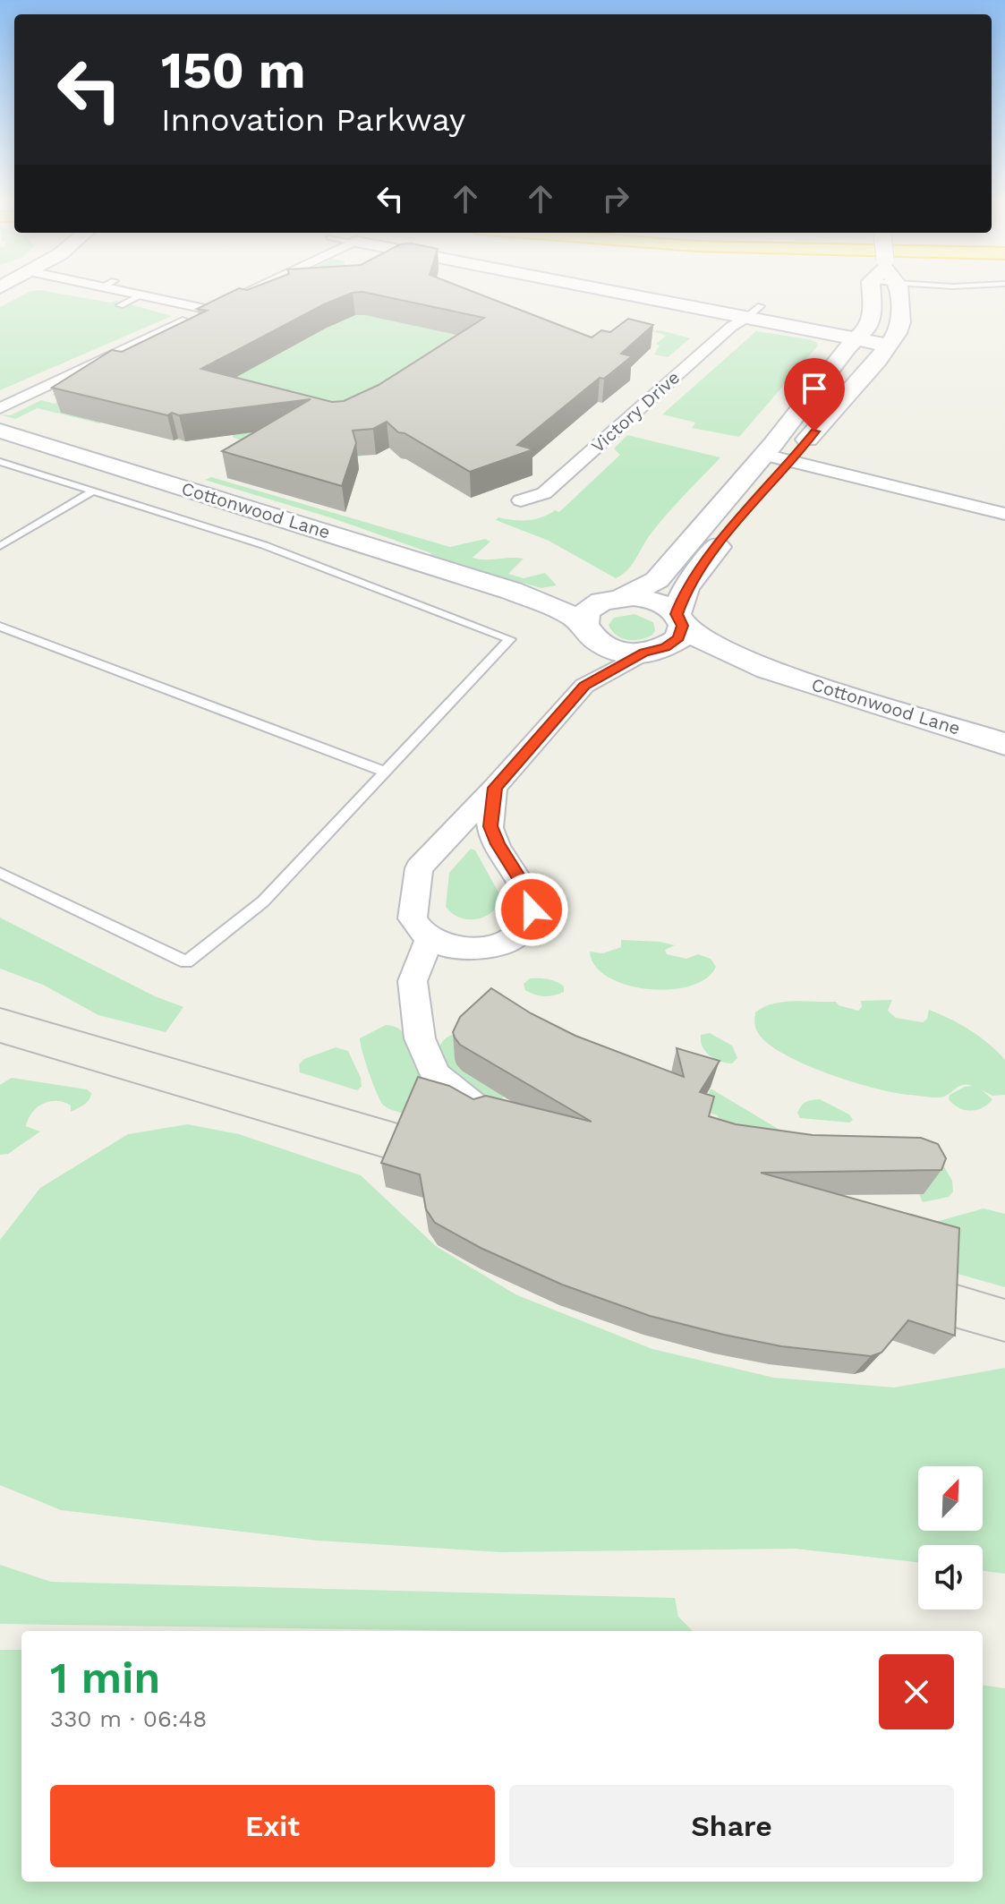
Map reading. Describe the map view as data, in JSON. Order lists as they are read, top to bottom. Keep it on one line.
{"streets":{"street":["Victory Drive","Cottonwood Lane"]},"north":"top right","page":{"turn":["150 m","Innovation Parkway"],"heading":["1 min","330 m · 06:48"],"buttons":["Exit","Share"]}}
